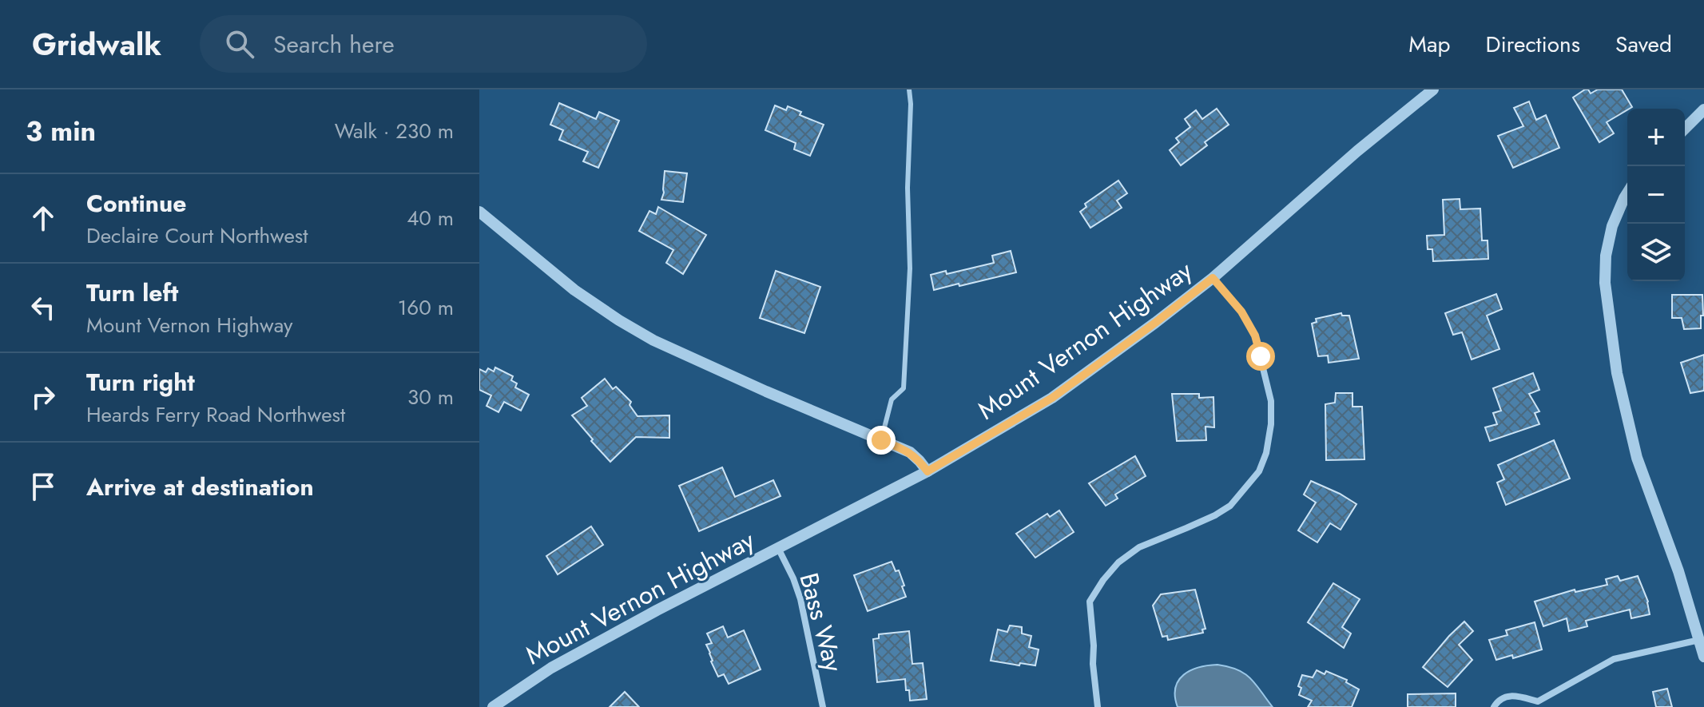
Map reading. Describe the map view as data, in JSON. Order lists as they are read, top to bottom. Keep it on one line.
{"streets":{"street":["Mount Vernon Highway","Bass Way"]},"crossings":[["Mount Vernon Highway","Bass Way"]],"page":{"header":"Gridwalk","search":"Search here","nav":["Map","Directions","Saved"],"heading":["3 min","Walk · 230 m"],"map_buttons":["+","−"],"list":[["Continue","Declaire Court Northwest","40 m"],["Turn left","Mount Vernon Highway","160 m"],["Turn right","Heards Ferry Road Northwest","30 m"],"Arrive at destination"]}}
